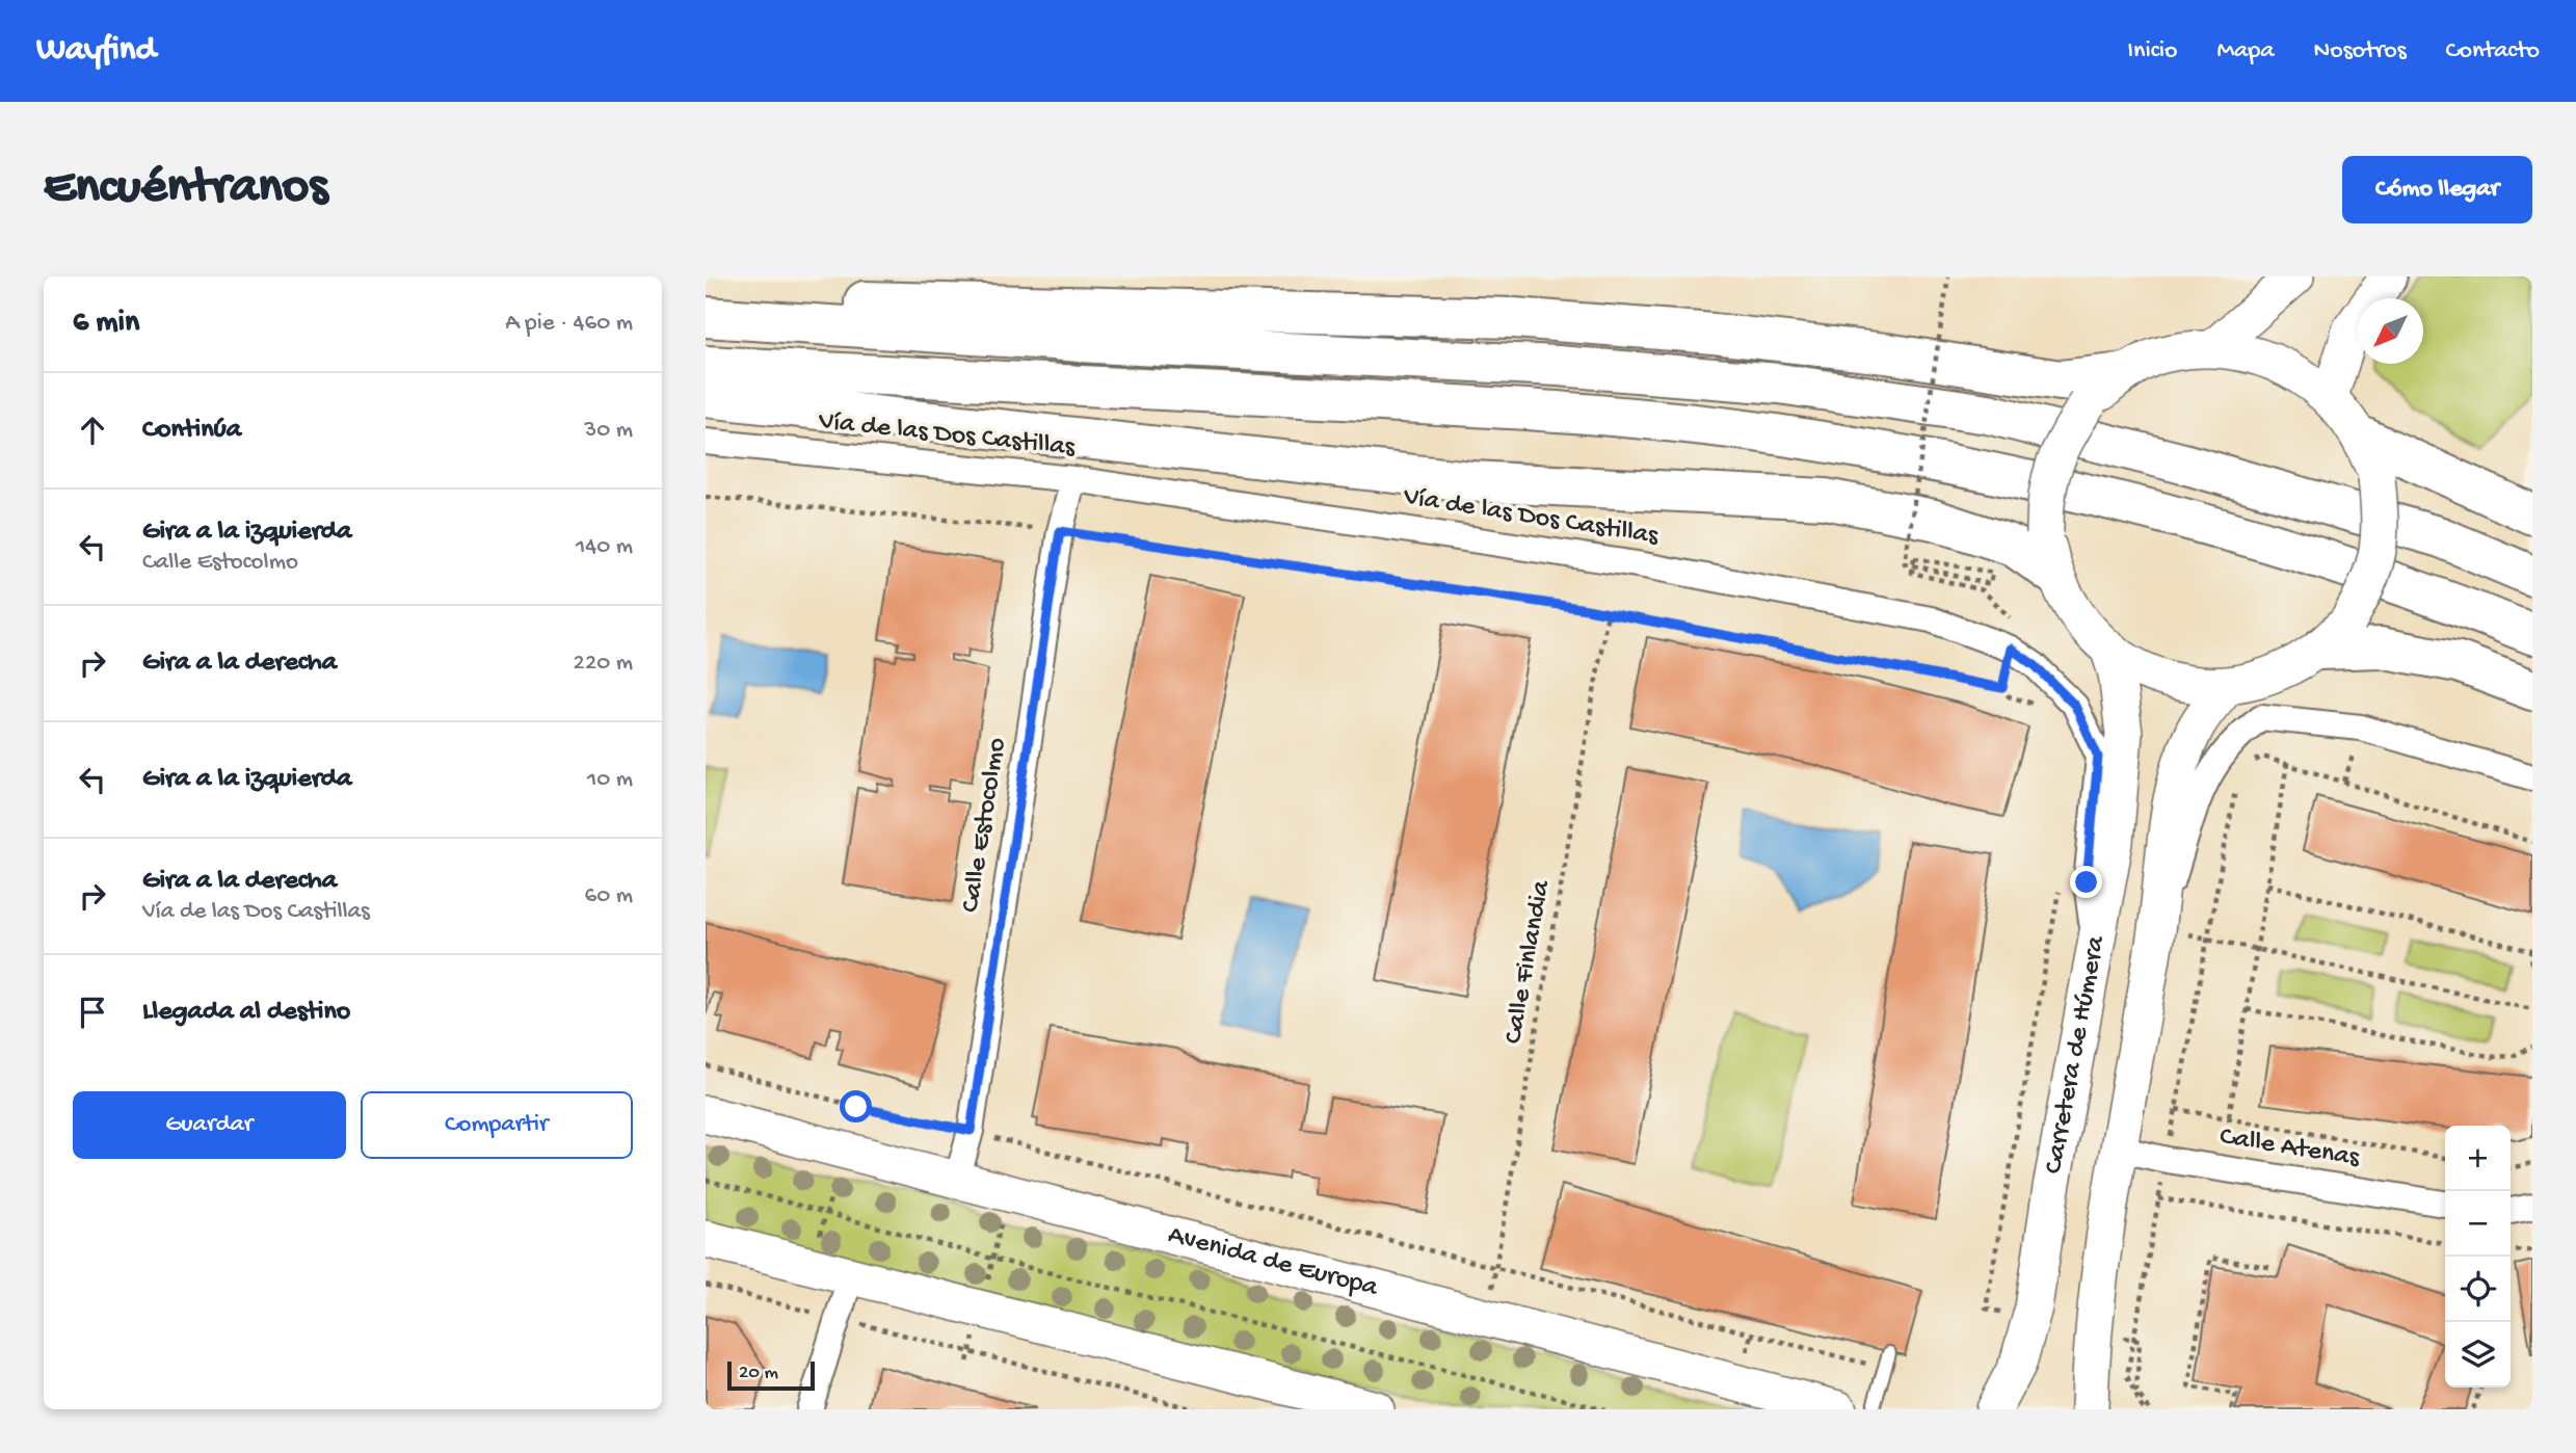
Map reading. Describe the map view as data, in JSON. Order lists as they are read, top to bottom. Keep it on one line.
{"streets":{"street":["Vía de las Dos Castillas","Calle Estocolmo","Carretera de Húmera","Calle Atenas","Avenida de Europa"],"path":["Calle Finlandia"]},"crossings":[["Vía de las Dos Castillas","Calle Estocolmo"],["Vía de las Dos Castillas","Carretera de Húmera"],["Calle Estocolmo","Avenida de Europa"],["Calle Finlandia","Avenida de Europa"]],"scale_bar":"20 m","north":"bottom left","page":{"header":"Wayfind","nav":["Inicio","Mapa","Nosotros","Contacto"],"buttons":["Cómo llegar",["Guardar","Compartir"]],"title":"Encuéntranos","heading":["6 min","A pie · 460 m"],"list":[["Continúa","30 m"],["Gira a la izquierda","Calle Estocolmo","140 m"],["Gira a la derecha","220 m"],["Gira a la izquierda","10 m"],["Gira a la derecha","Vía de las Dos Castillas","60 m"],"Llegada al destino"],"map_buttons":["+","−"],"scale":"20 m"}}
